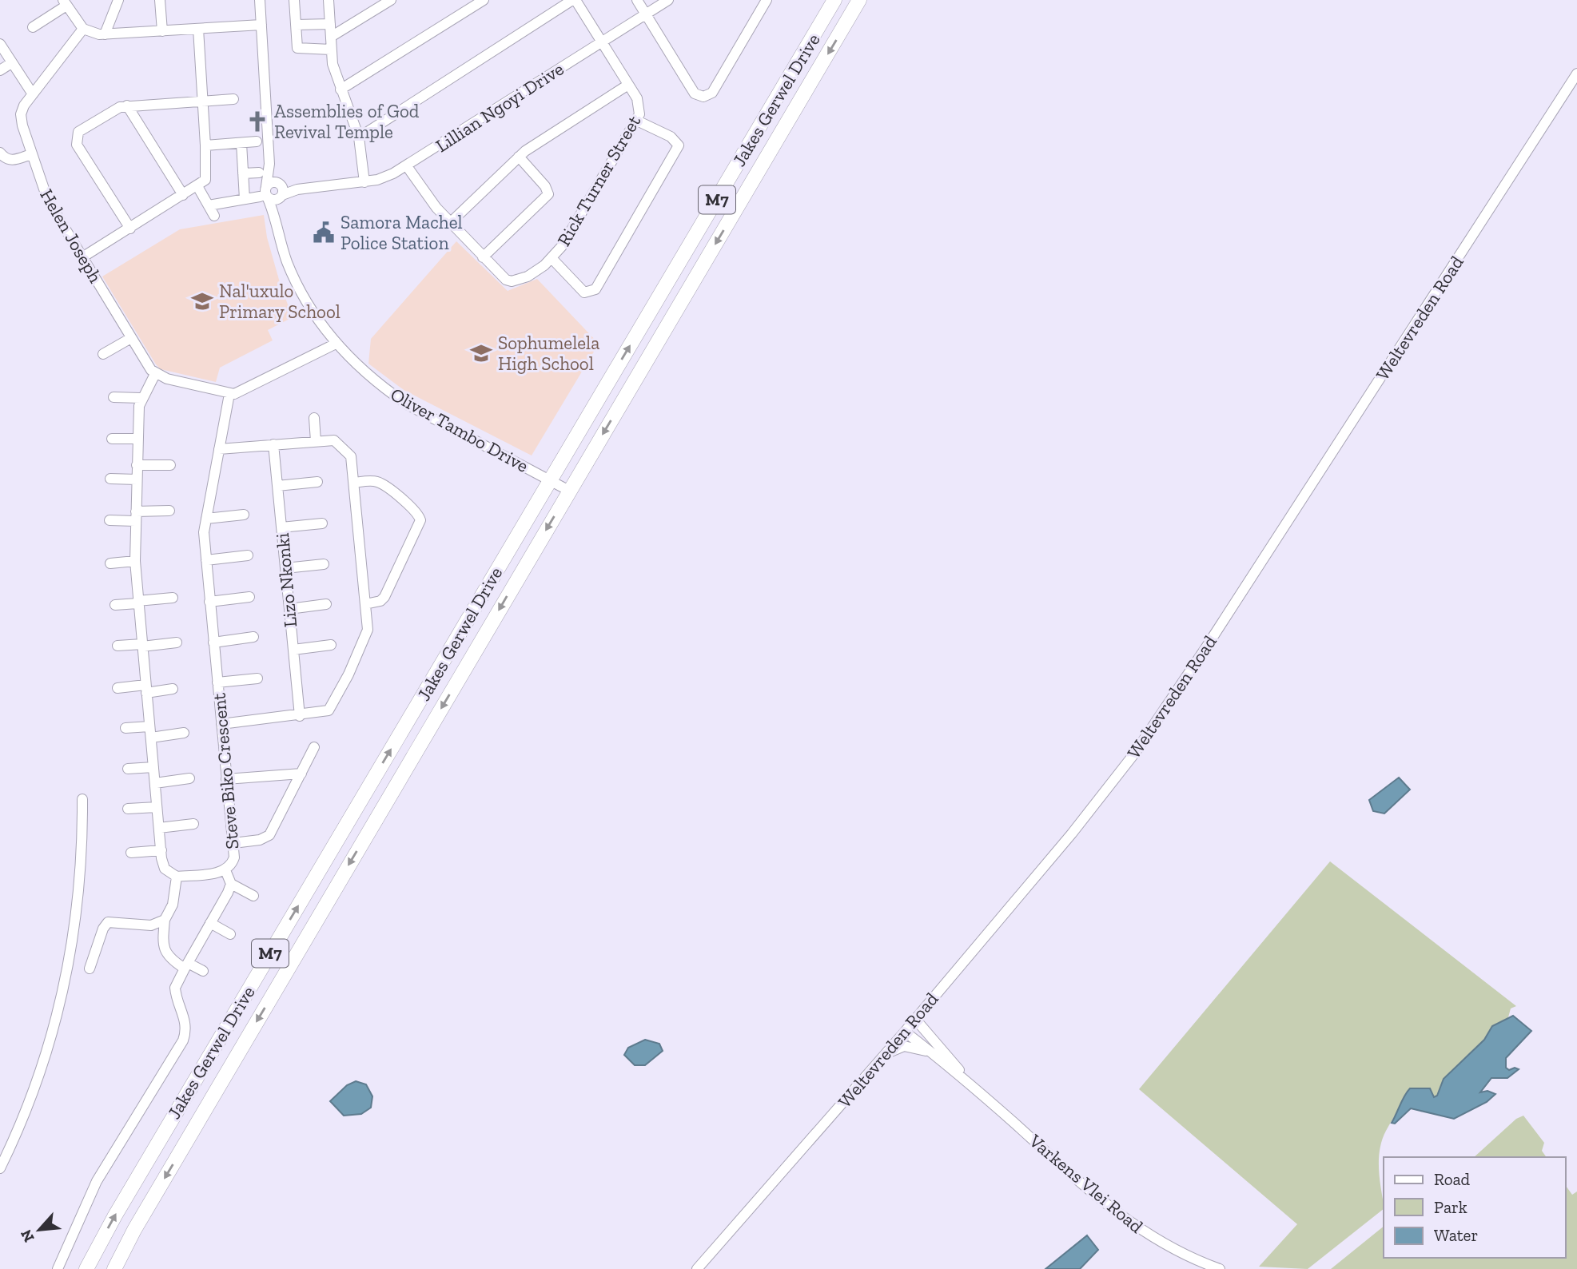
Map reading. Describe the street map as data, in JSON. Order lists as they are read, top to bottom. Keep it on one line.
{"streets":{"highway":["Jakes Gerwel Drive","M7"],"street":["Lillian Ngoyi Drive","Rick Turner Street","Helen Joseph","Weltevreden Road","Oliver Tambo Drive","Lizo Nkonki","Steve Biko Crescent","Varkens Vlei Road"]},"crossings":[["Jakes Gerwel Drive","Oliver Tambo Drive"],["Lillian Ngoyi Drive","Rick Turner Street"],["Lillian Ngoyi Drive","Oliver Tambo Drive"],["Weltevreden Road","Varkens Vlei Road"]],"places":{"church":["Assemblies of God Revival Temple"],"public building":["Samora Machel Police Station"],"school or university":["Nal'uxulo Primary School","Sophumelela High School"]},"legend":["Road","Park","Water"],"north":"bottom left"}
